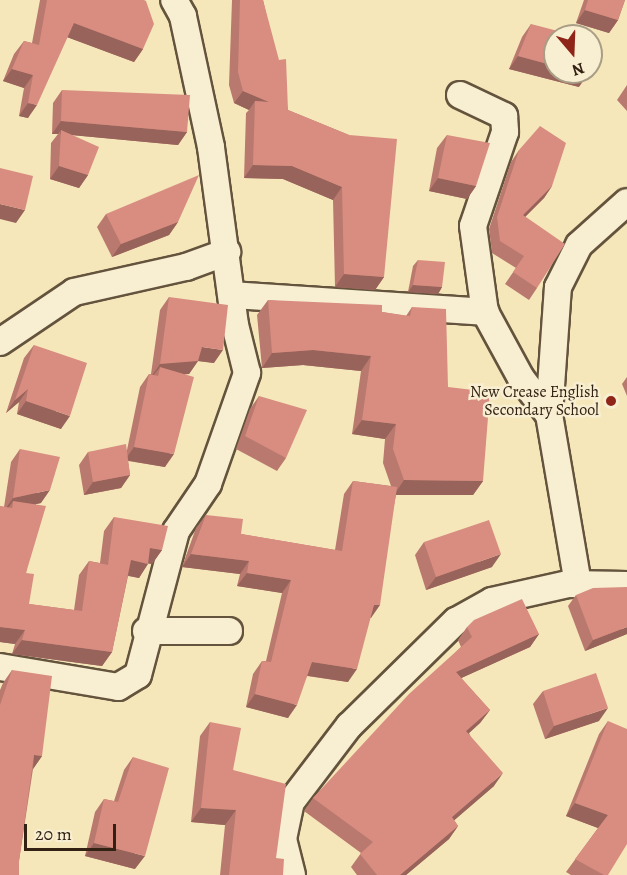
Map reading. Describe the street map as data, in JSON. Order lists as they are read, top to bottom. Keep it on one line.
{"places":["New Crease English Secondary School"],"scale_bar":"20 m","north":"bottom"}
